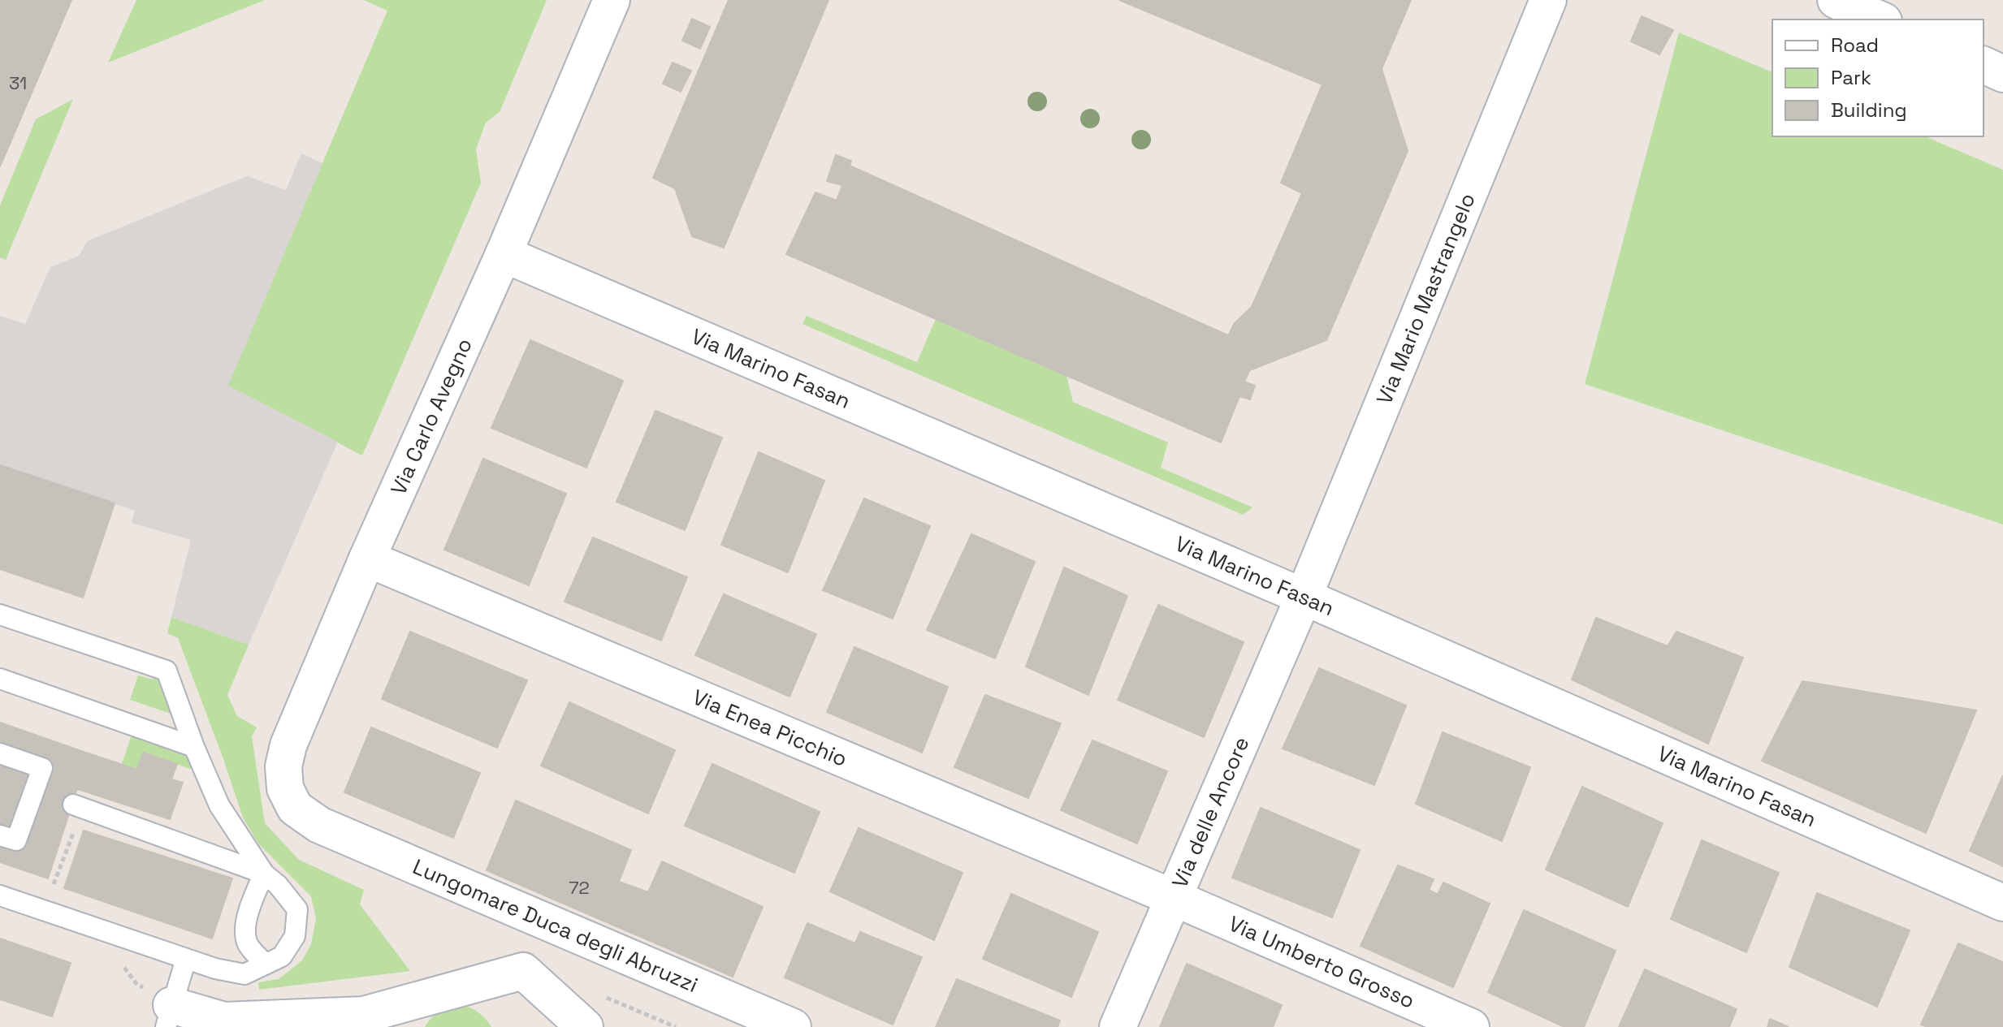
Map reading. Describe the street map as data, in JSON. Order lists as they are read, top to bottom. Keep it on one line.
{"streets":{"street":["Via Mario Mastrangelo","Via Marino Fasan","Via Carlo Avegno","Via Enea Picchio","Via delle Ancore","Lungomare Duca degli Abruzzi","Via Umberto Grosso"]},"crossings":[["Via Mario Mastrangelo","Via Marino Fasan"],["Via Mario Mastrangelo","Via delle Ancore"],["Via Marino Fasan","Via Carlo Avegno"],["Via Marino Fasan","Via delle Ancore"],["Via Carlo Avegno","Via Enea Picchio"],["Via Carlo Avegno","Lungomare Duca degli Abruzzi"],["Via Enea Picchio","Via delle Ancore"],["Via Enea Picchio","Via Umberto Grosso"],["Via delle Ancore","Via Umberto Grosso"]],"house_numbers":["31","72"],"legend":["Road","Park","Building"]}
